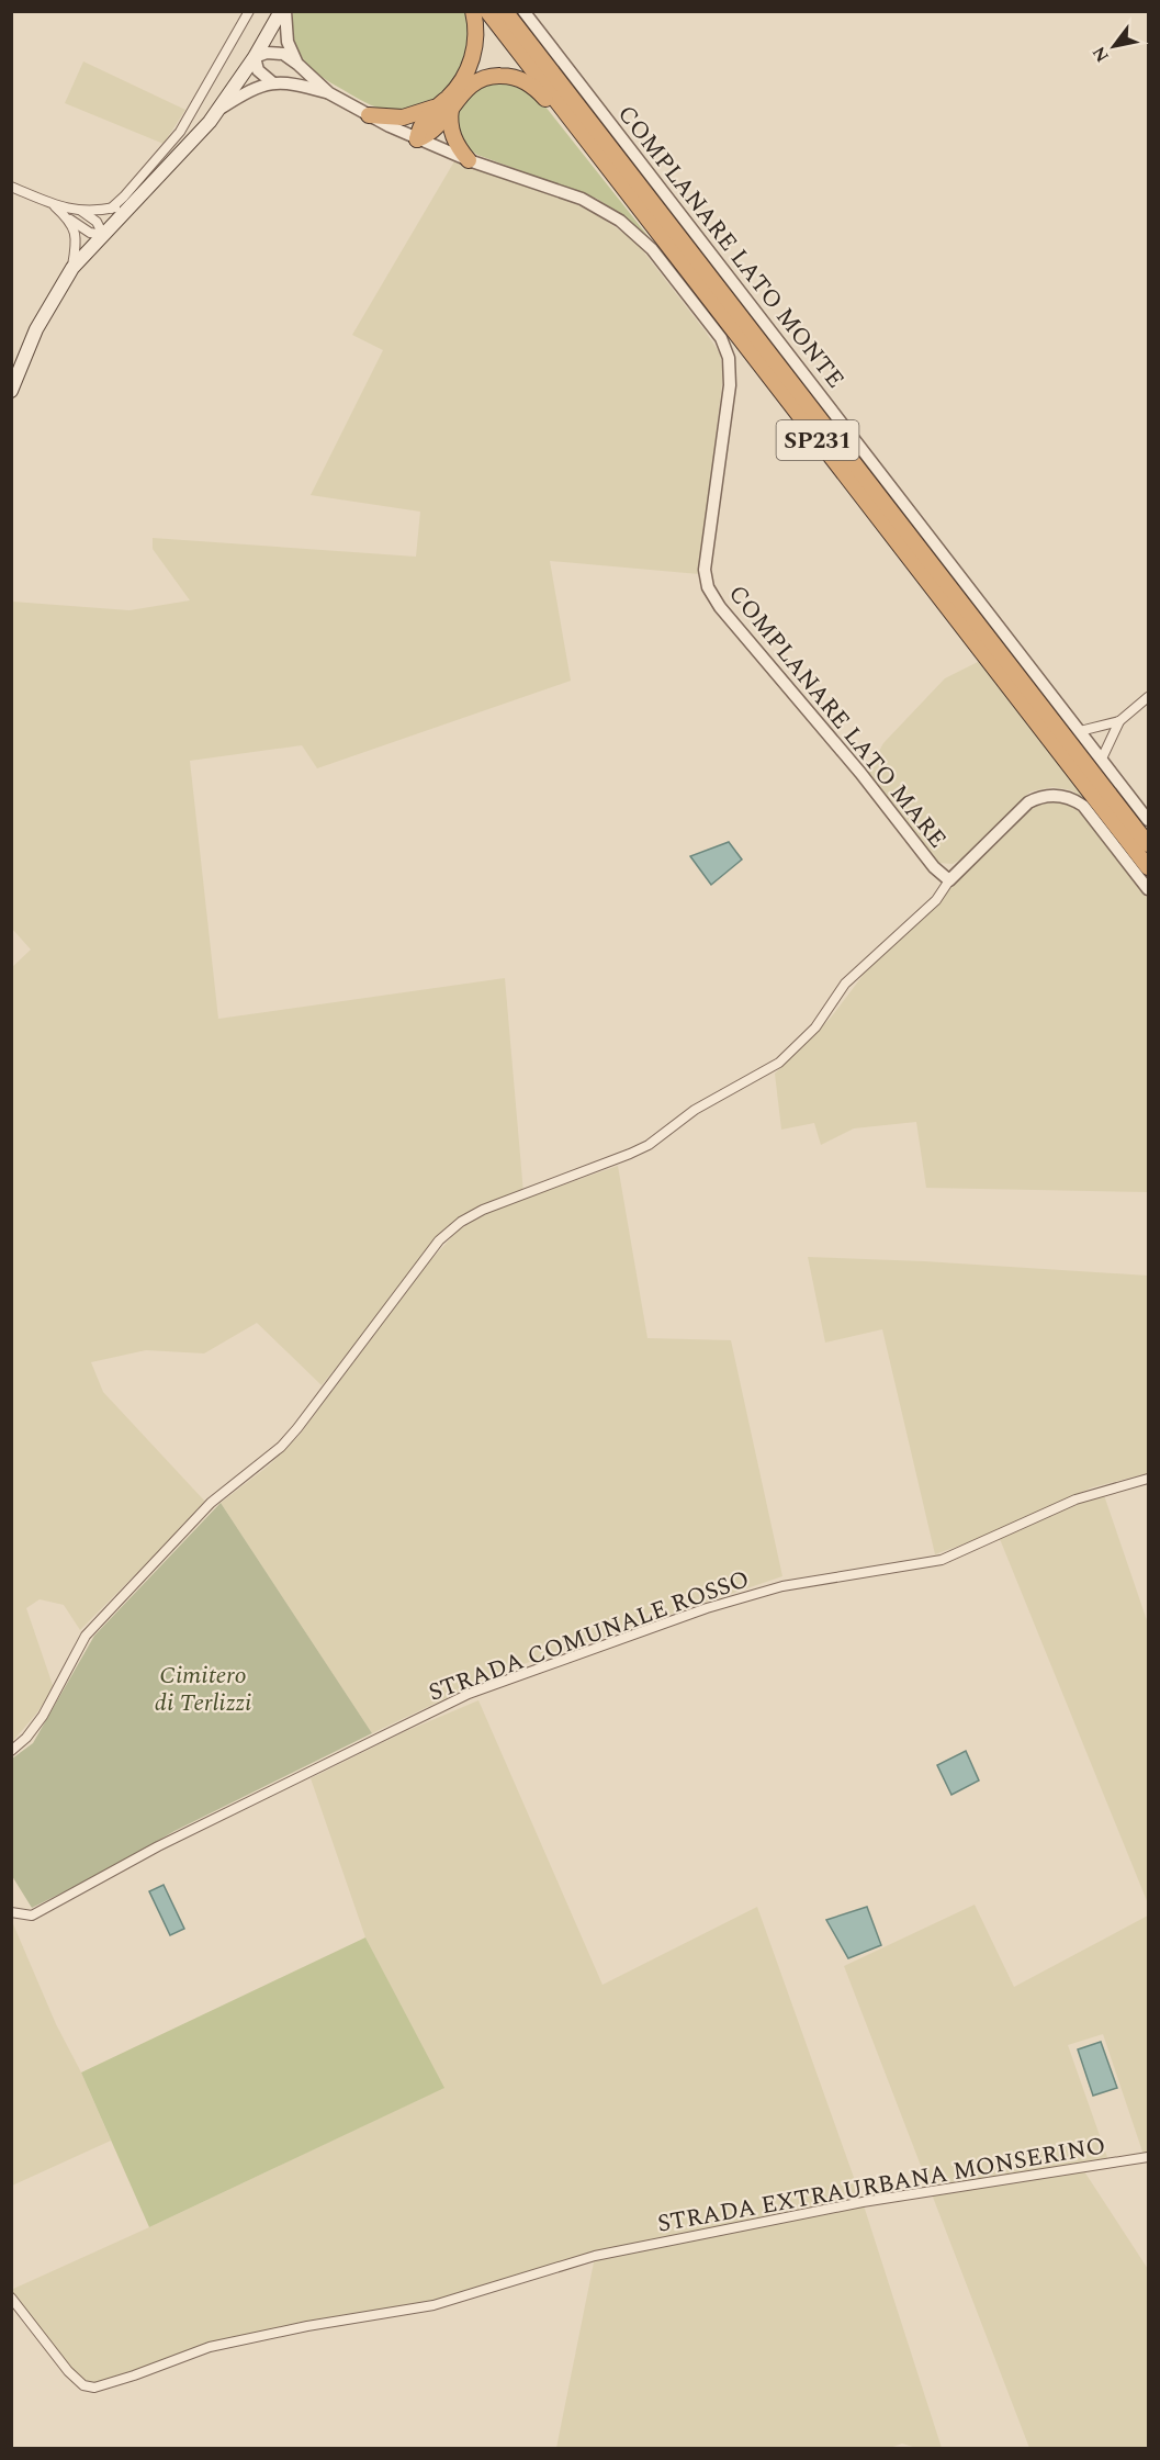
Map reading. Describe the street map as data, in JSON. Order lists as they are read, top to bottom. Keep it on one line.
{"streets":{"highway":["SP231"],"street":["COMPLANARE LATO MONTE","COMPLANARE LATO MARE","STRADA COMUNALE ROSSO","STRADA EXTRAURBANA MONSERINO"]},"crossings":[["SP231","COMPLANARE LATO MARE"]],"parks":["Cimitero di Terlizzi"],"north":"bottom left"}
